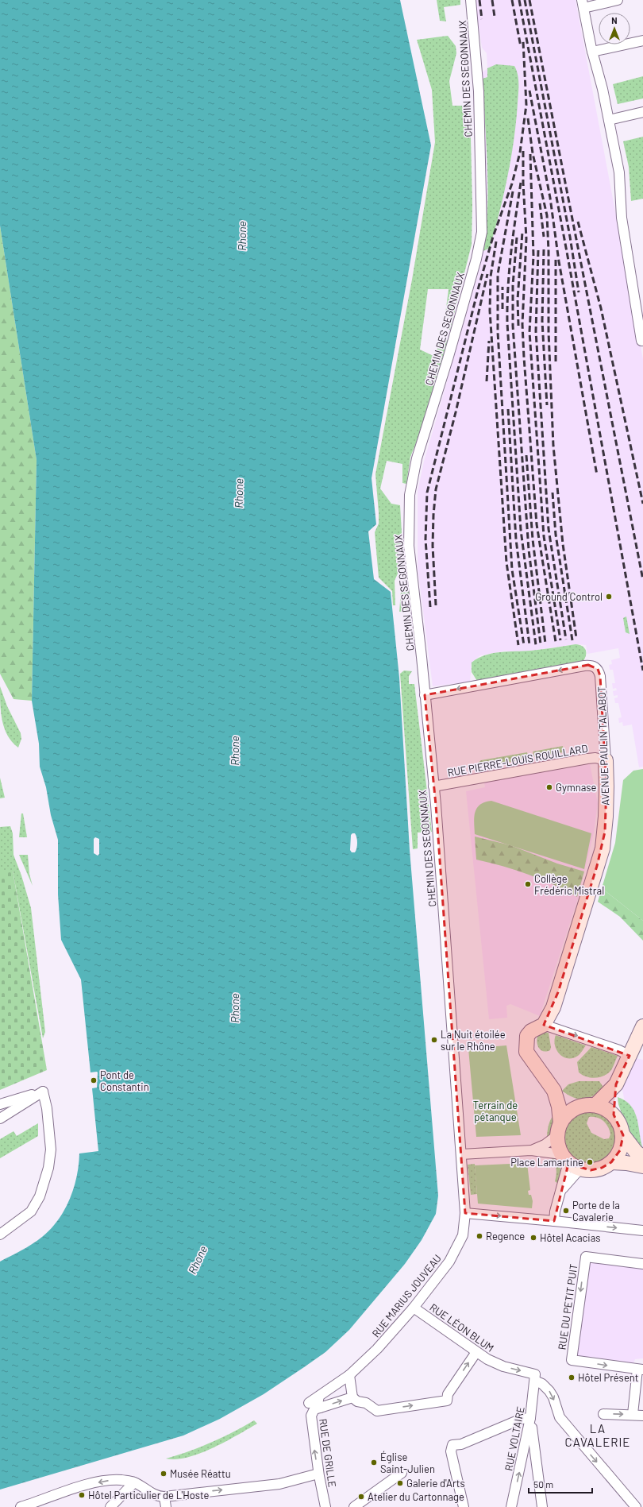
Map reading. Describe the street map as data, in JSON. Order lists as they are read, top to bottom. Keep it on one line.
{"streets":{"street":["CHEMIN DES SEGONNAUX","AVENUE PAULIN TALABOT","RUE PIERRE-LOUIS ROUILLARD","RUE MARIUS JOUVEAU","RUE DU PETIT PUIT","RUE LÉON BLUM","RUE VOLTAIRE","RUE DE GRILLE"]},"crossings":[["CHEMIN DES SEGONNAUX","AVENUE PAULIN TALABOT"],["CHEMIN DES SEGONNAUX","RUE PIERRE-LOUIS ROUILLARD"],["CHEMIN DES SEGONNAUX","RUE MARIUS JOUVEAU"],["AVENUE PAULIN TALABOT","RUE PIERRE-LOUIS ROUILLARD"],["RUE MARIUS JOUVEAU","RUE LÉON BLUM"],["RUE LÉON BLUM","RUE VOLTAIRE"]],"one_way":["RUE LÉON BLUM","RUE DE GRILLE"],"districts":["LA CAVALERIE"],"water":["Rhone"],"parks":["Terrain de pétanque"],"places":["Ground Control","Gymnase","Collège Frédéric Mistral","La Nuit étoilée sur le Rhône","Pont de Constantin","Place Lamartine","Porte de la Cavalerie","Regence","Hôtel Acacias","Hôtel Présent","Église Saint-Julien","Musée Réattu","Galerie d'Arts","Hôtel Particulier de L'Hoste","Atelier du Cartonnage"],"scale_bar":"50 m","north":"top"}
